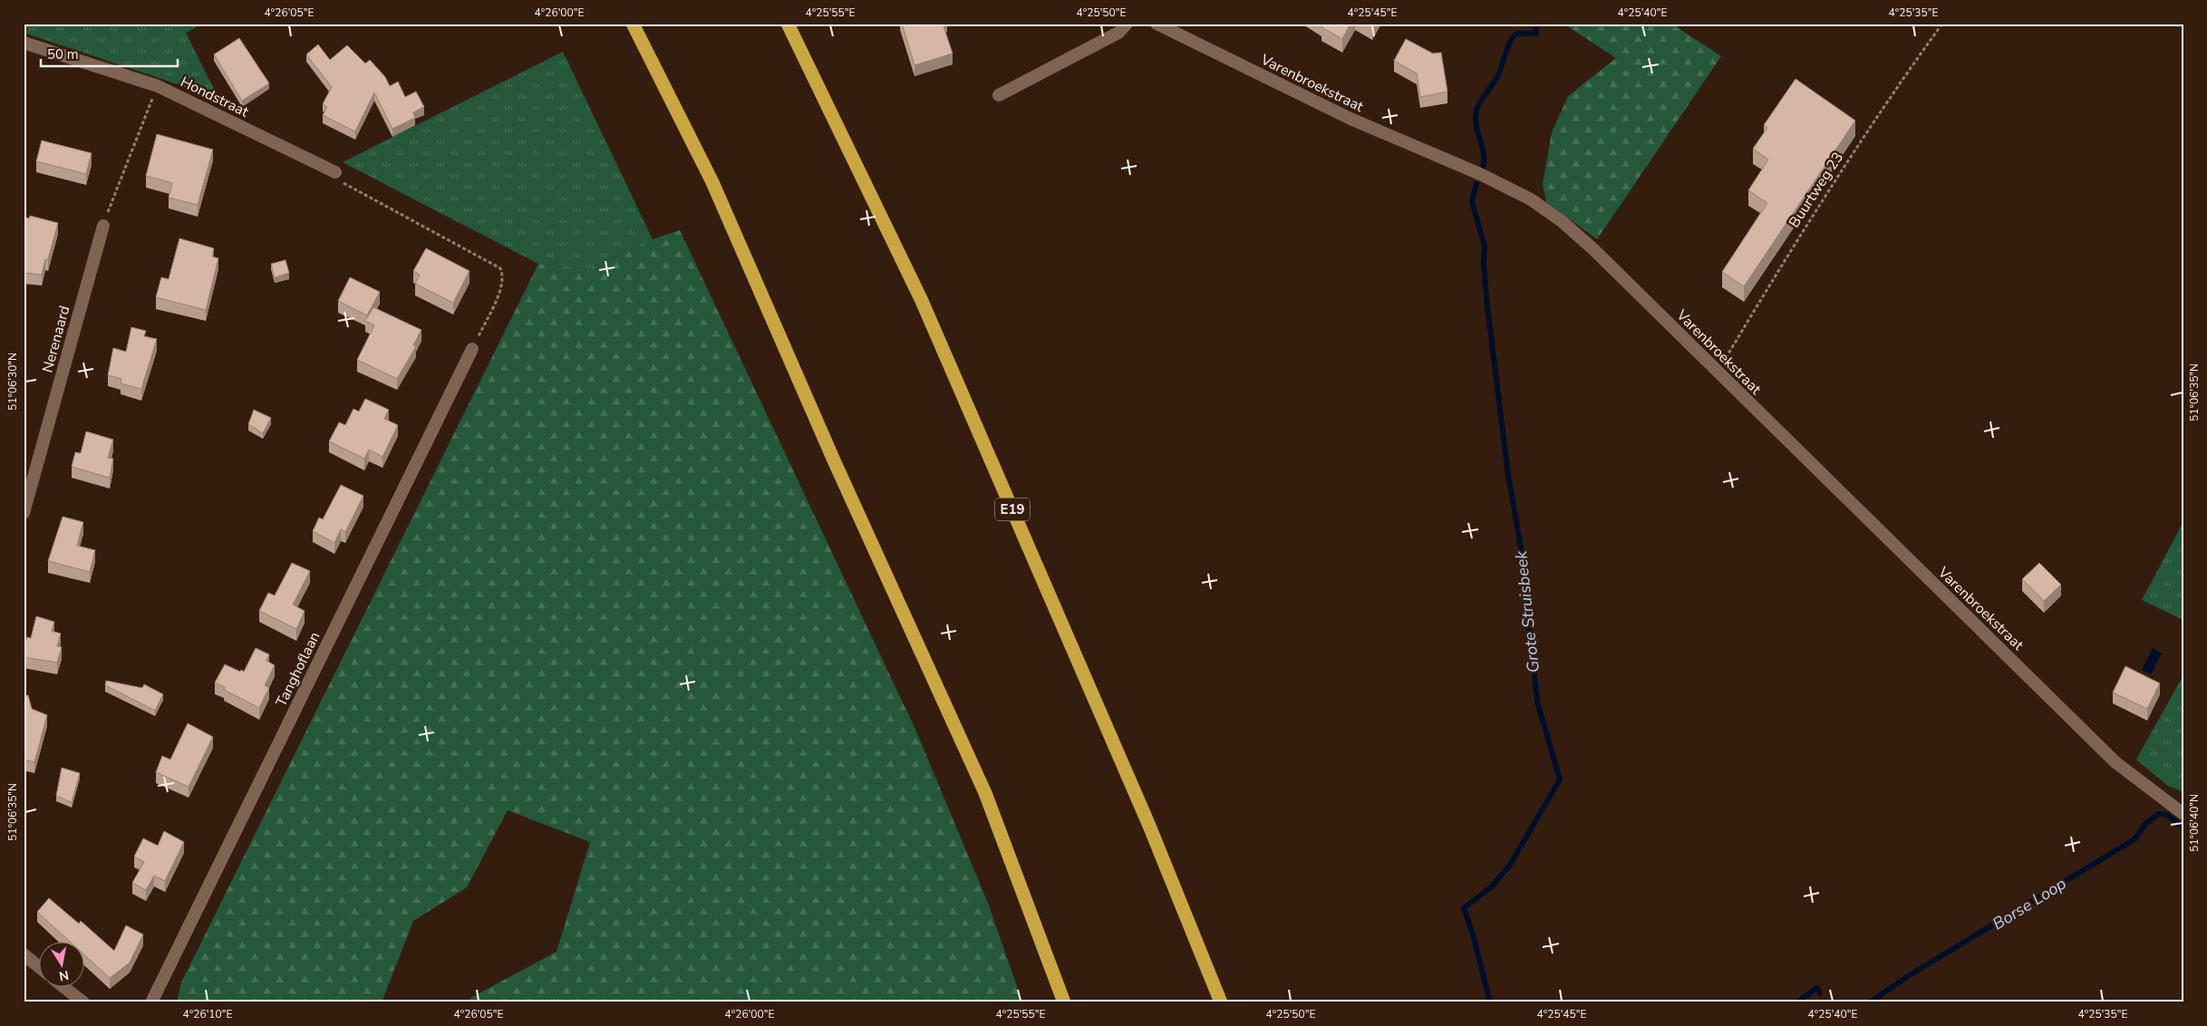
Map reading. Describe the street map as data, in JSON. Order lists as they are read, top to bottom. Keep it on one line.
{"streets":{"highway":["E19"],"street":["Varenbroekstraat","Hondstraat","Nerenaard","Tanghoflaan"],"path":["Buurtweg 23"]},"crossings":[["Varenbroekstraat","Buurtweg 23"]],"water":["Grote Struisbeek","Borse Loop"],"scale_bar":"50 m","north":"bottom","coordinates":["4°26'05\"E","4°26'00\"E","4°25'55\"E","4°25'50\"E","4°25'45\"E","4°25'40\"E","4°25'35\"E","51°06'30\"N","51°06'35\"N","51°06'40\"N","4°26'10\"E"]}
